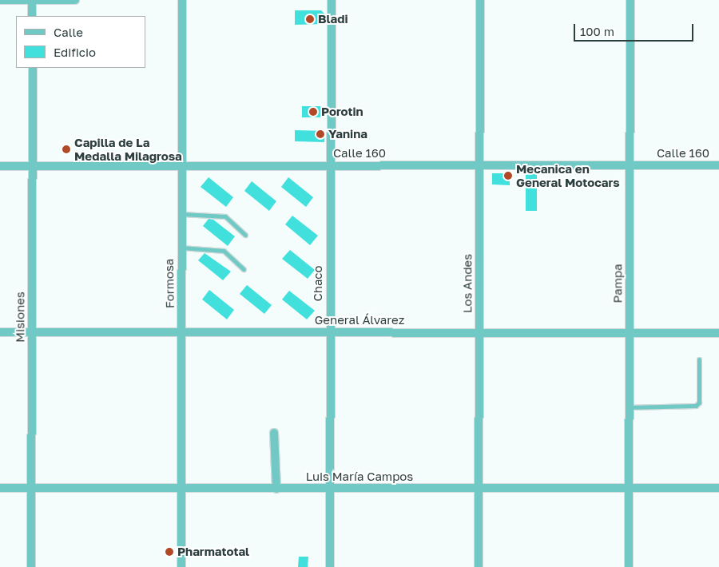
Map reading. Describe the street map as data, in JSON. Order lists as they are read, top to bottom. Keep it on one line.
{"streets":{"street":["Calle 160","Formosa","Chaco","Los Andes","Pampa","Misiones","General Álvarez","Luis María Campos"]},"crossings":[["Calle 160","Formosa"],["Calle 160","Chaco"],["Calle 160","Los Andes"],["Calle 160","Pampa"],["Calle 160","Misiones"],["Formosa","General Álvarez"],["Formosa","Luis María Campos"],["Chaco","General Álvarez"],["Chaco","Luis María Campos"],["Los Andes","General Álvarez"],["Los Andes","Luis María Campos"],["Pampa","General Álvarez"],["Pampa","Luis María Campos"],["Misiones","General Álvarez"],["Misiones","Luis María Campos"]],"places":["Bladi","Porotin","Yanina","Capilla de La Medalla Milagrosa","Mecanica en General Motocars","Pharmatotal"],"legend":["Calle","Edificio"],"scale_bar":"100 m"}
